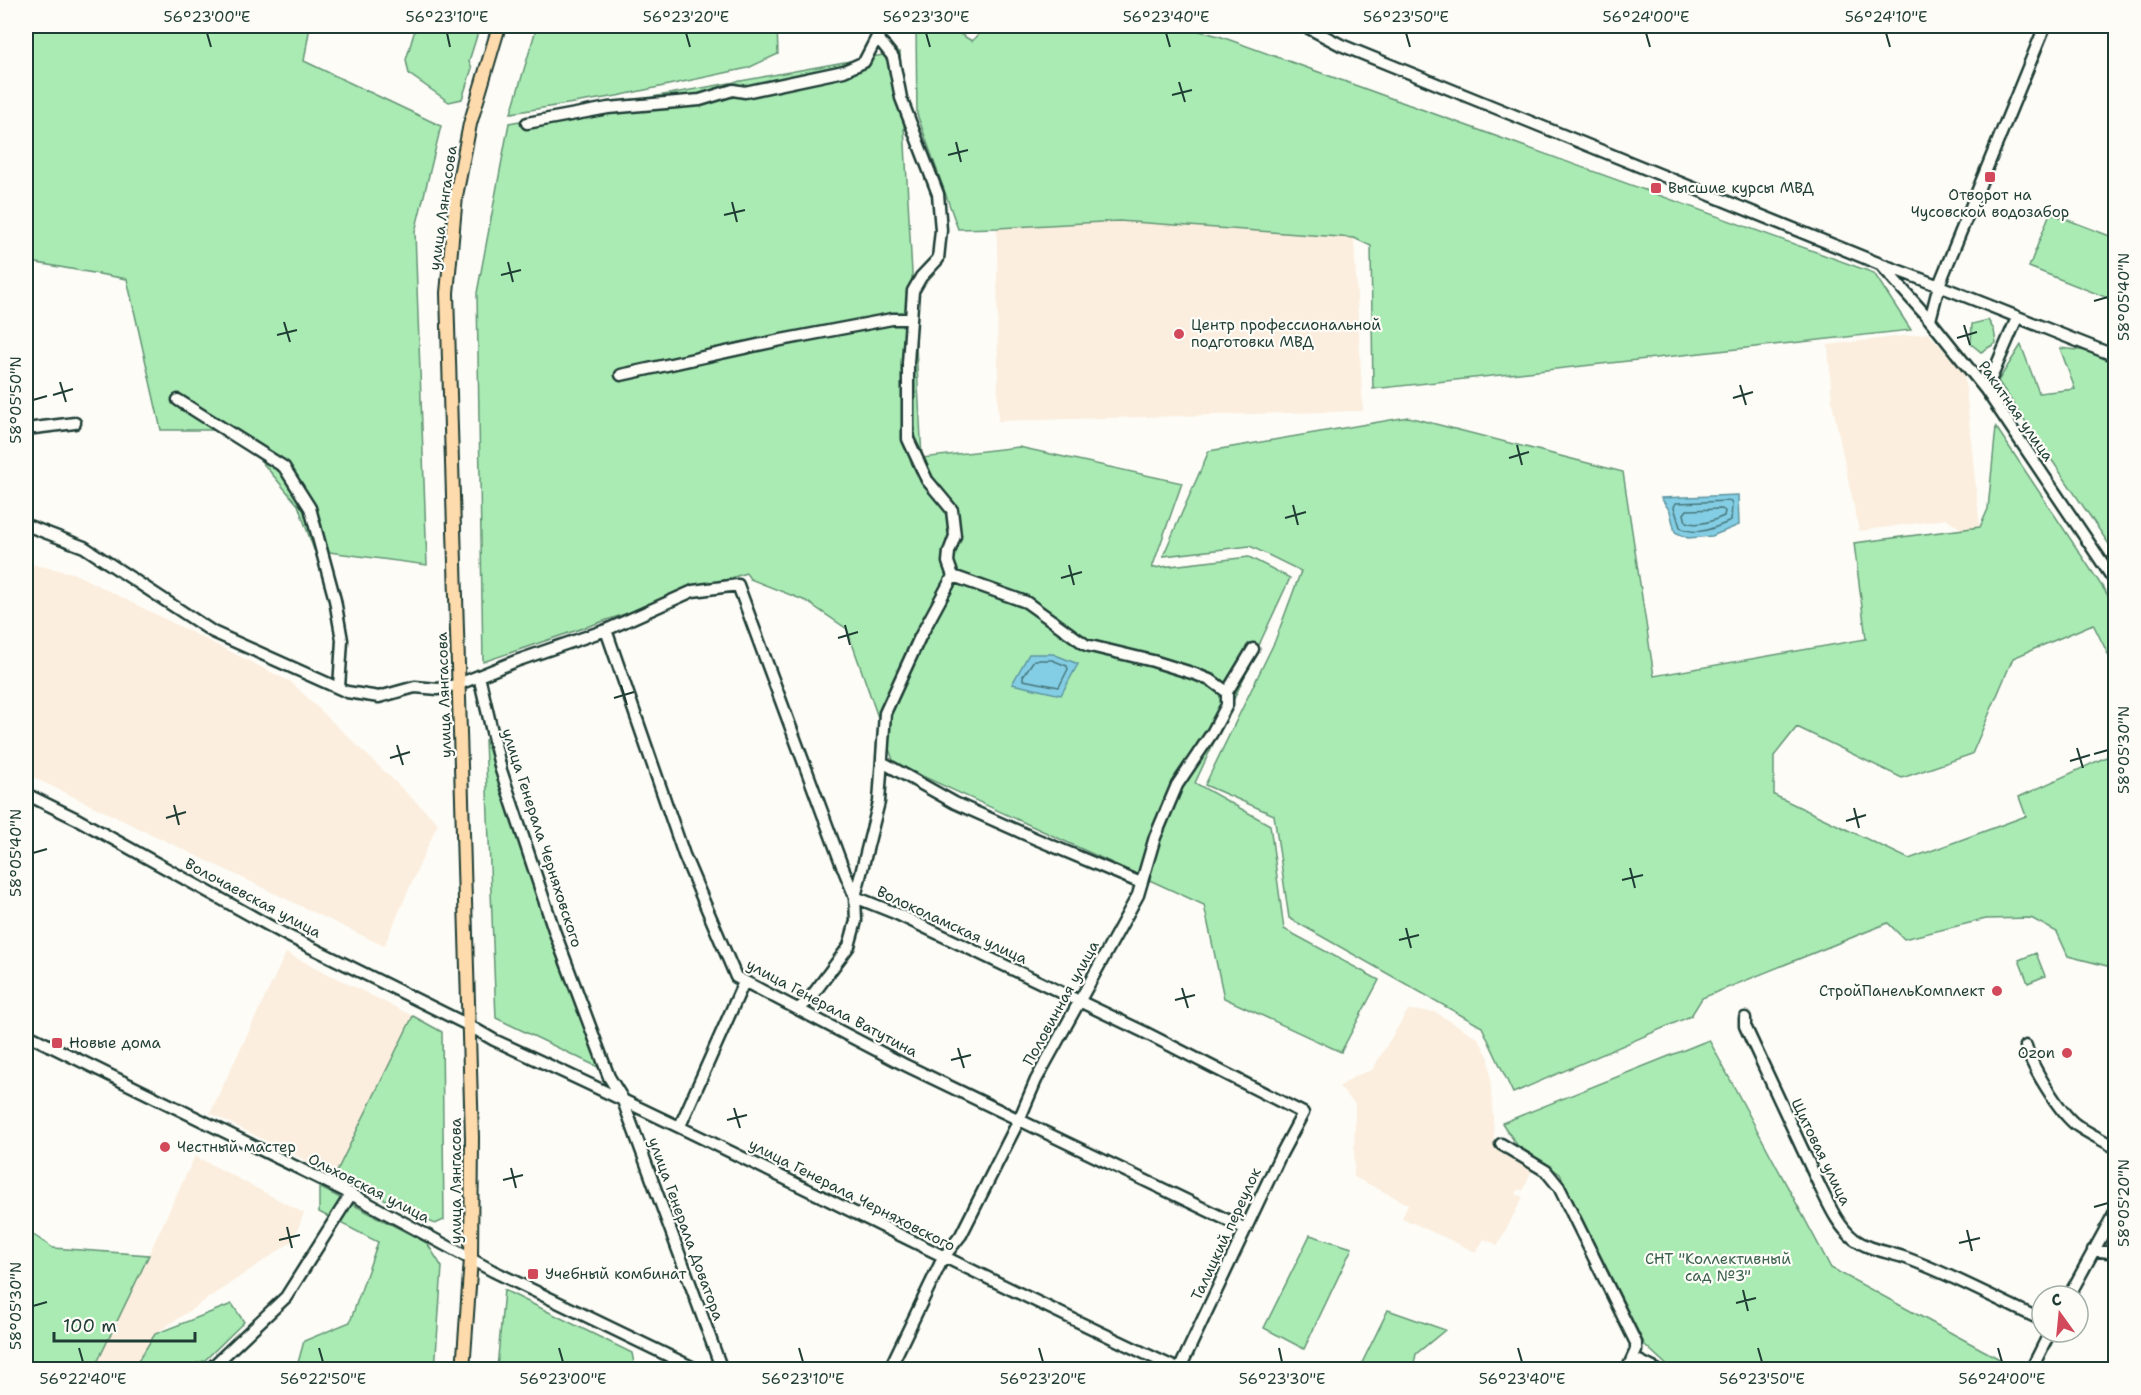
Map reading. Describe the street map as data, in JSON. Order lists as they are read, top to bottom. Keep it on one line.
{"streets":{"main road":["улица Лянгасова"],"street":["Ракитная улица","улица Генерала Черняховского","Волочаевская улица","Волоколамская улица","Половинная улица","улица Генерала Ватутина","Щитовая улица","Ольховская улица","улица Генерала Доватора","Талицкий переулок"]},"crossings":[["улица Лянгасова","Волочаевская улица"],["улица Лянгасова","Ольховская улица"],["улица Генерала Черняховского","Волочаевская улица"],["улица Генерала Черняховского","Половинная улица"],["улица Генерала Черняховского","улица Генерала Доватора"],["улица Генерала Черняховского","Талицкий переулок"],["Волочаевская улица","улица Генерала Доватора"],["Волоколамская улица","Половинная улица"],["Волоколамская улица","улица Генерала Ватутина"],["Волоколамская улица","Талицкий переулок"],["Половинная улица","улица Генерала Ватутина"],["улица Генерала Ватутина","Талицкий переулок"]],"parks":["СНТ \"Коллективный сад №3\""],"places":{"transit":["Отворот на Чусовской водозабор","Высшие курсы МВД","Новые дома","Учебный комбинат"],"other":["Центр профессиональной подготовки МВД","СтройПанельКомплект","Ozon","Честный мастер"]},"scale_bar":"100 m","north":"top","coordinates":["56°23'00\"E","56°23'10\"E","56°23'20\"E","56°23'30\"E","56°23'40\"E","56°23'50\"E","56°24'00\"E","56°24'10\"E","58°05'40\"N","58°05'50\"N","58°05'30\"N","58°05'20\"N","56°22'40\"E","56°22'50\"E"]}
